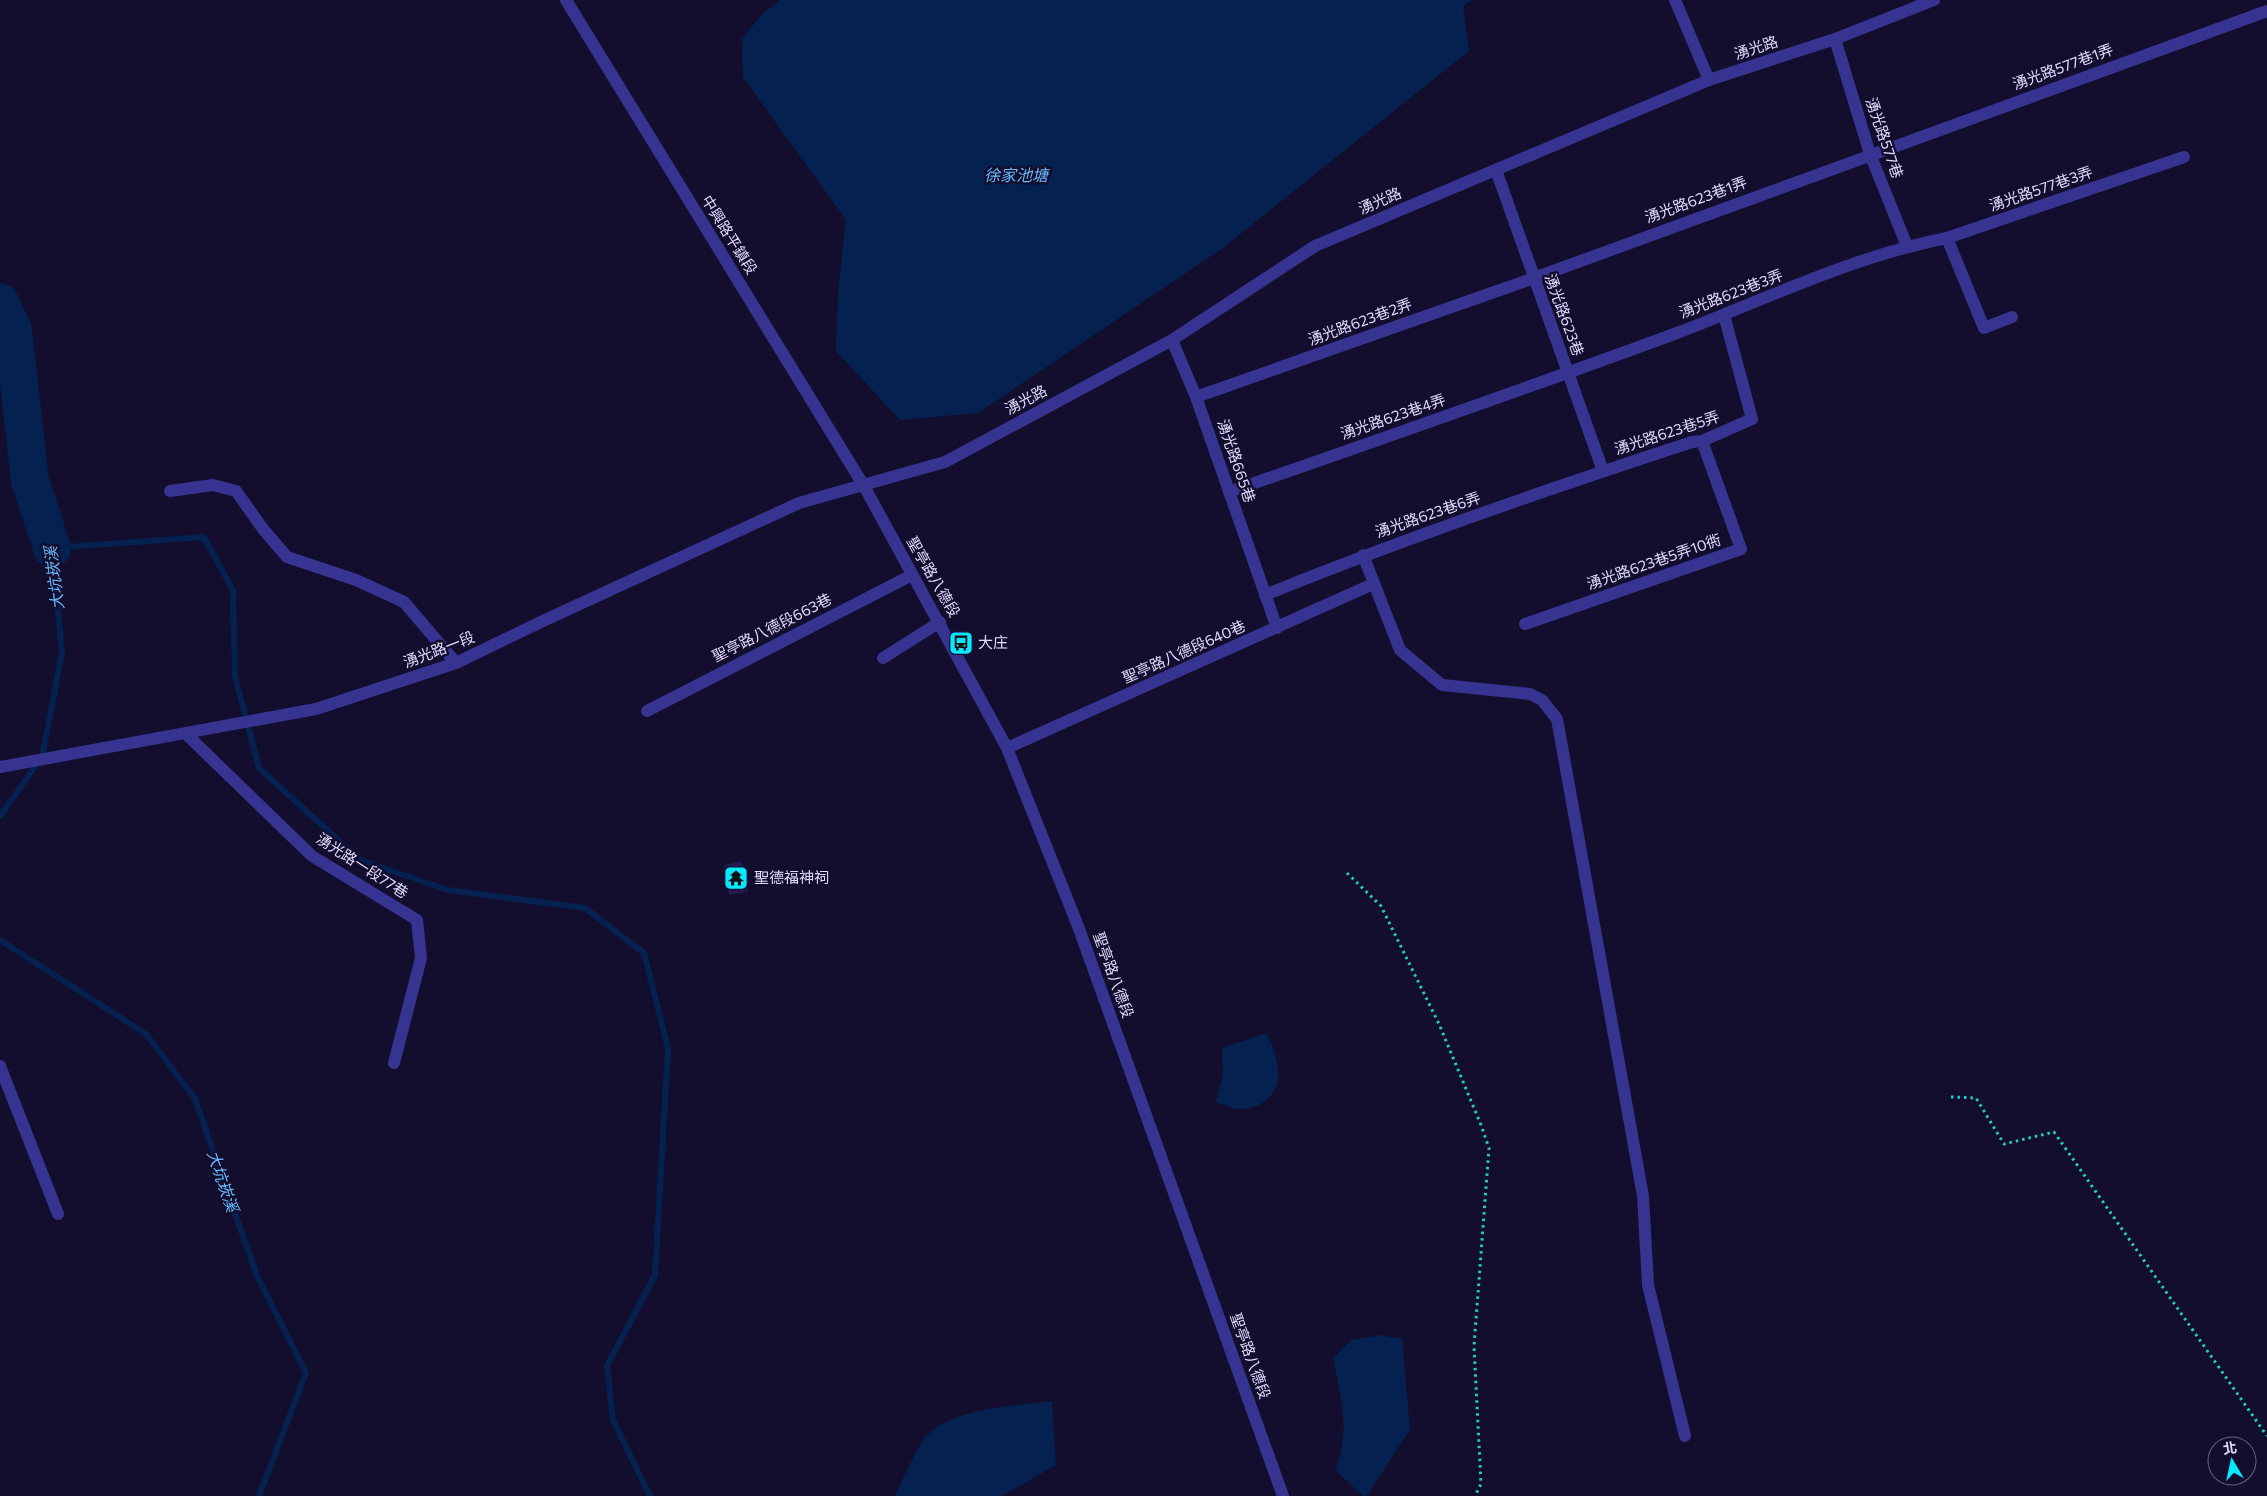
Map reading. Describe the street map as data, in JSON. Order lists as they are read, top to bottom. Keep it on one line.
{"streets":{"street":["湧光路","湧光路577巷1弄","湧光路577巷","湧光路577巷3弄","湧光路623巷1弄","中興路平鎮段","湧光路623巷3弄","湧光路623巷","湧光路623巷2弄","湧光路623巷4弄","湧光路623巷5弄","湧光路665巷","湧光路623巷6弄","湧光路623巷5弄10衖","聖亭路八德段","聖亭路八德段663巷","湧光路一段","聖亭路八德段640巷","湧光路一段77巷"]},"crossings":[["湧光路","湧光路577巷"],["湧光路","中興路平鎮段"],["湧光路","湧光路623巷"],["湧光路","湧光路665巷"],["湧光路","聖亭路八德段"],["湧光路","湧光路一段"],["湧光路577巷1弄","湧光路577巷"],["湧光路577巷1弄","湧光路623巷1弄"],["湧光路577巷","湧光路577巷3弄"],["湧光路577巷","湧光路623巷1弄"],["湧光路577巷","湧光路623巷3弄"],["湧光路577巷3弄","湧光路623巷3弄"],["湧光路623巷1弄","湧光路623巷"],["湧光路623巷1弄","湧光路623巷2弄"],["中興路平鎮段","聖亭路八德段"],["中興路平鎮段","湧光路一段"],["湧光路623巷3弄","湧光路623巷"],["湧光路623巷3弄","湧光路623巷4弄"],["湧光路623巷3弄","湧光路623巷5弄"],["湧光路623巷","湧光路623巷2弄"],["湧光路623巷","湧光路623巷4弄"],["湧光路623巷","湧光路623巷5弄"],["湧光路623巷","湧光路623巷6弄"],["湧光路623巷2弄","湧光路665巷"],["湧光路623巷4弄","湧光路665巷"],["湧光路623巷5弄","湧光路623巷6弄"],["湧光路623巷5弄","湧光路623巷5弄10衖"],["湧光路665巷","湧光路623巷6弄"],["湧光路665巷","聖亭路八德段640巷"],["聖亭路八德段","聖亭路八德段663巷"],["聖亭路八德段","湧光路一段"],["聖亭路八德段","聖亭路八德段640巷"],["湧光路一段","湧光路一段77巷"]],"water":["徐家池塘","大坑崁溪"],"places":{"bus stop":["大庄"],"temple":["聖德福神祠"]},"north":"top"}
